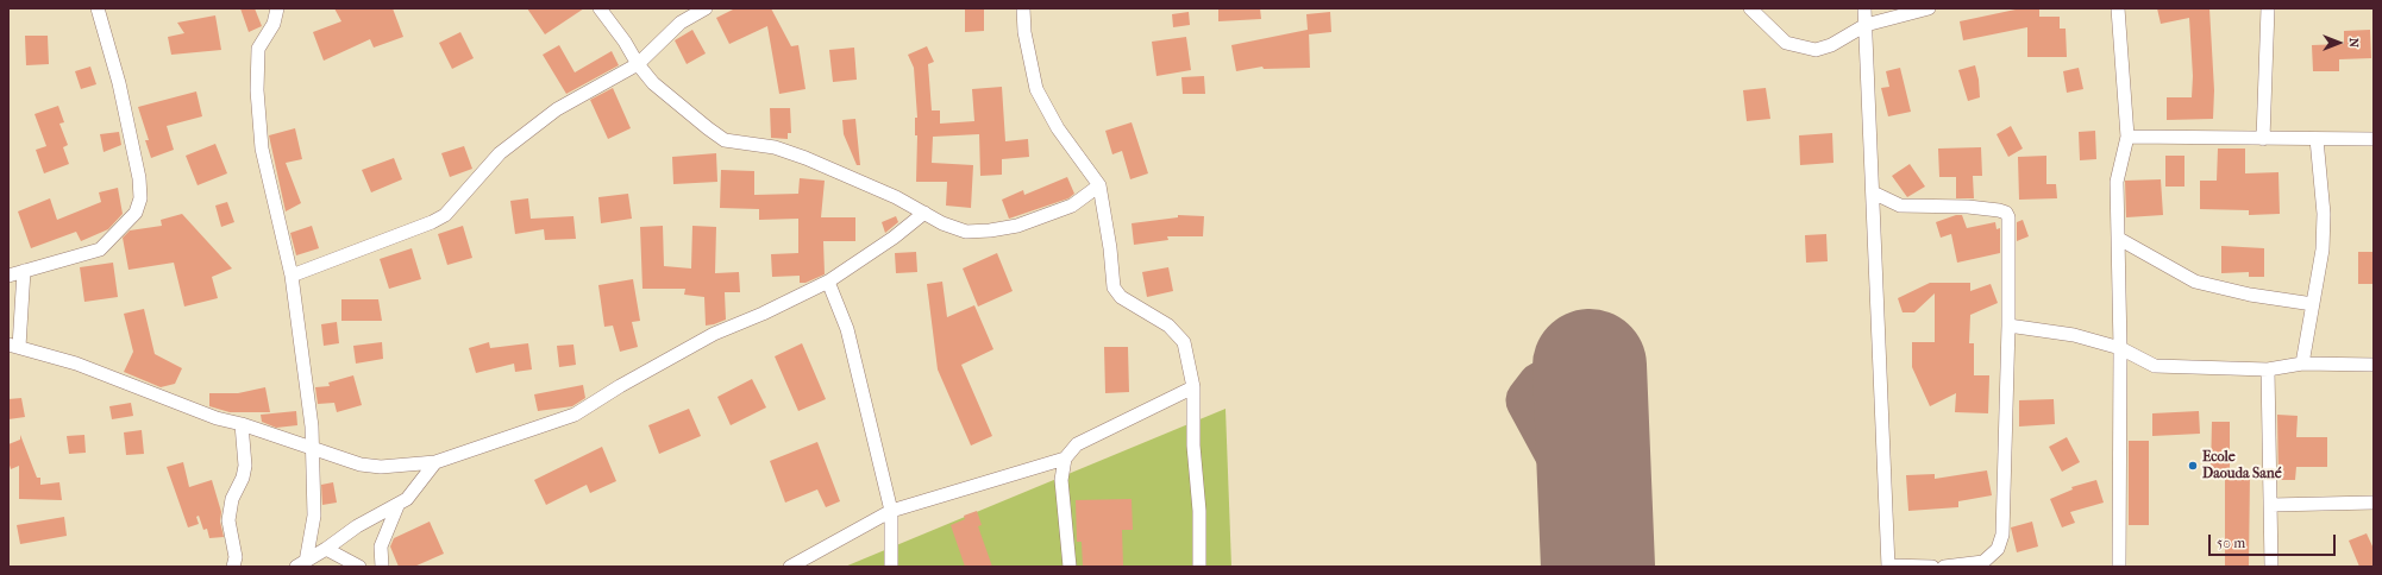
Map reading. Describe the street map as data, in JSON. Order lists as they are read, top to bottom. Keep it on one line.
{"places":["Ecole Daouda Sané"],"scale_bar":"50 m","north":"right"}
